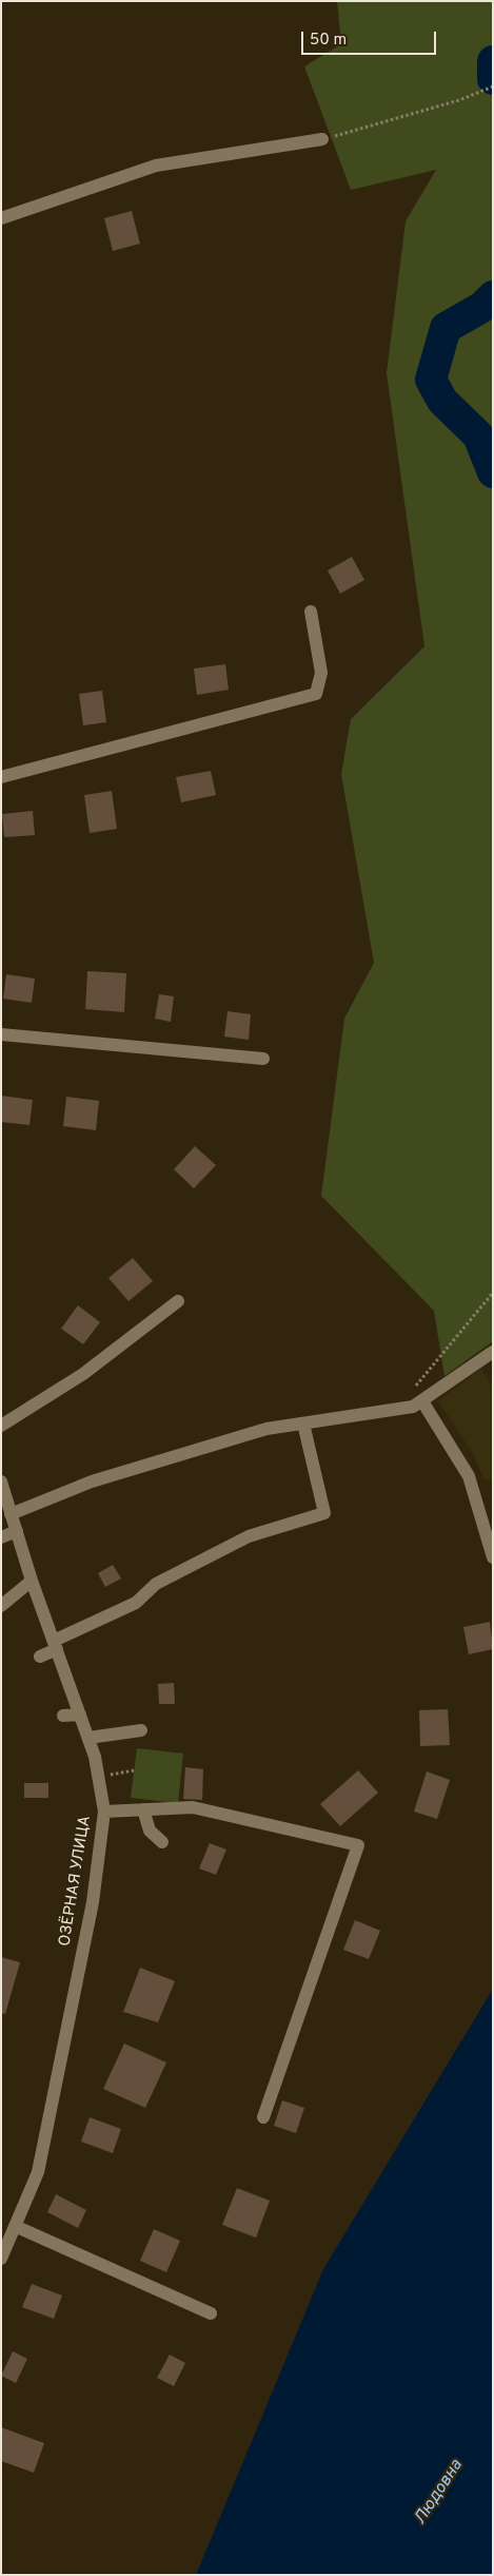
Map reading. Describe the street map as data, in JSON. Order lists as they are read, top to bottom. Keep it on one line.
{"streets":{"street":["ОЗЁРНАЯ УЛИЦА"]},"water":["Людовна"],"scale_bar":"50 m"}
